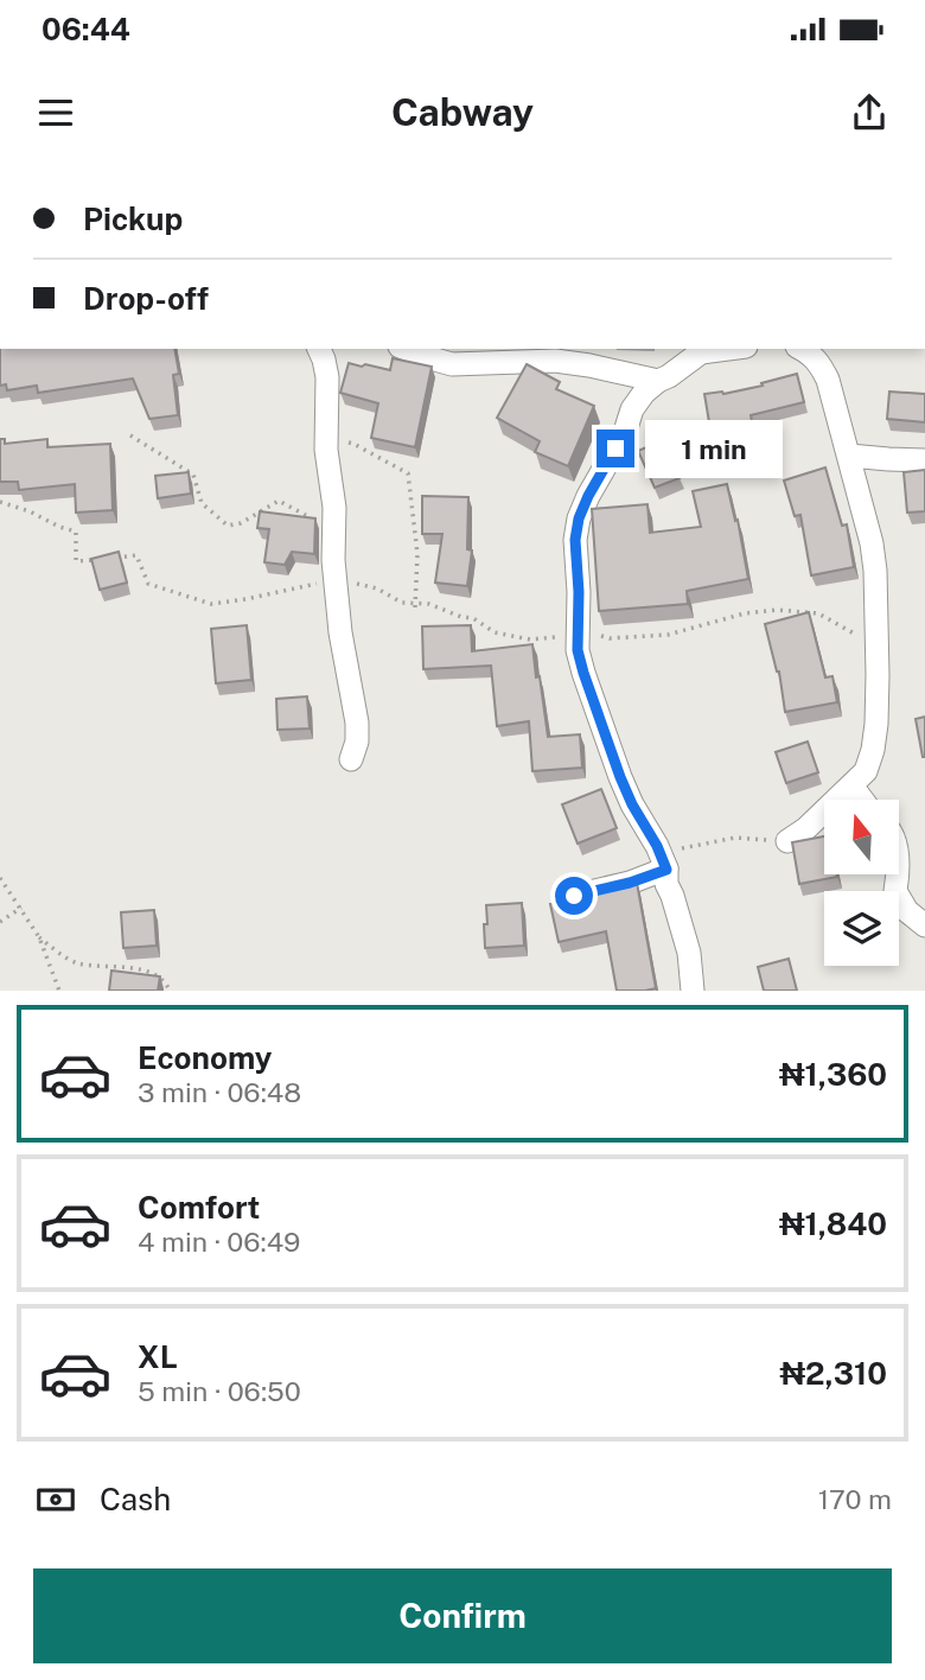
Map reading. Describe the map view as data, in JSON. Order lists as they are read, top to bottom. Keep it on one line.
{"north":"top","page":{"status":"06:44","header":"Cabway","banner":["Pickup","Drop-off"],"bubble":"1 min","list":[{"name":"Economy","note":"3 min · 06:48","value":"₦1,360"},{"name":"Comfort","note":"4 min · 06:49","value":"₦1,840"},{"name":"XL","note":"5 min · 06:50","value":"₦2,310"}],"pay":["Cash","170 m"],"buttons":"Confirm"}}
